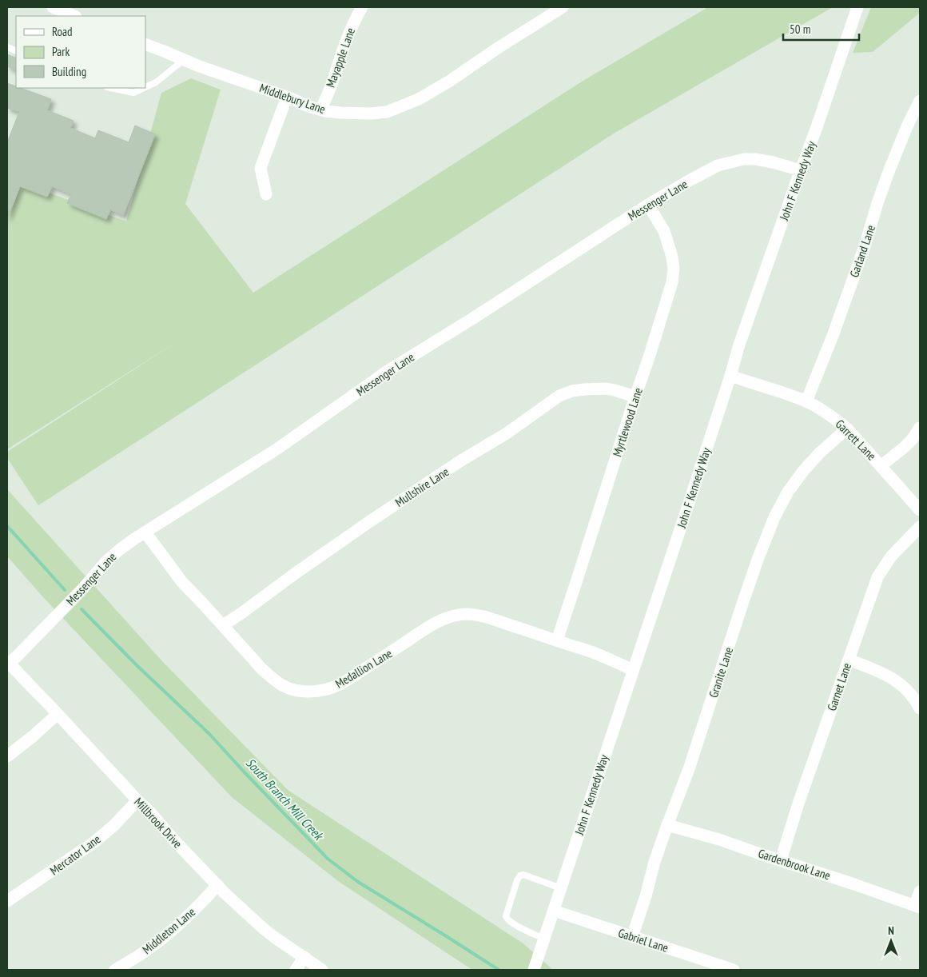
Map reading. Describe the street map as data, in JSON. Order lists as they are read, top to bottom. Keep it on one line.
{"streets":{"street":["Mayapple Lane","Middlebury Lane","John F Kennedy Way","Messenger Lane","Garland Lane","Myrtlewood Lane","Garrett Lane","Mullshire Lane","Medallion Lane","Granite Lane","Garnet Lane","Millbrook Drive","Mercator Lane","Gardenbrook Lane","Middleton Lane","Gabriel Lane"]},"crossings":[["Mayapple Lane","Middlebury Lane"],["John F Kennedy Way","Messenger Lane"],["John F Kennedy Way","Garrett Lane"],["John F Kennedy Way","Medallion Lane"],["John F Kennedy Way","Gabriel Lane"],["Messenger Lane","Myrtlewood Lane"],["Messenger Lane","Medallion Lane"],["Messenger Lane","Millbrook Drive"],["Garland Lane","Garrett Lane"],["Myrtlewood Lane","Mullshire Lane"],["Myrtlewood Lane","Medallion Lane"],["Garrett Lane","Granite Lane"],["Mullshire Lane","Medallion Lane"],["Granite Lane","Gardenbrook Lane"],["Granite Lane","Gabriel Lane"],["Garnet Lane","Gardenbrook Lane"],["Millbrook Drive","Mercator Lane"],["Millbrook Drive","Middleton Lane"]],"water":["South Branch Mill Creek"],"legend":["Road","Park","Building"],"scale_bar":"50 m","north":"top"}
